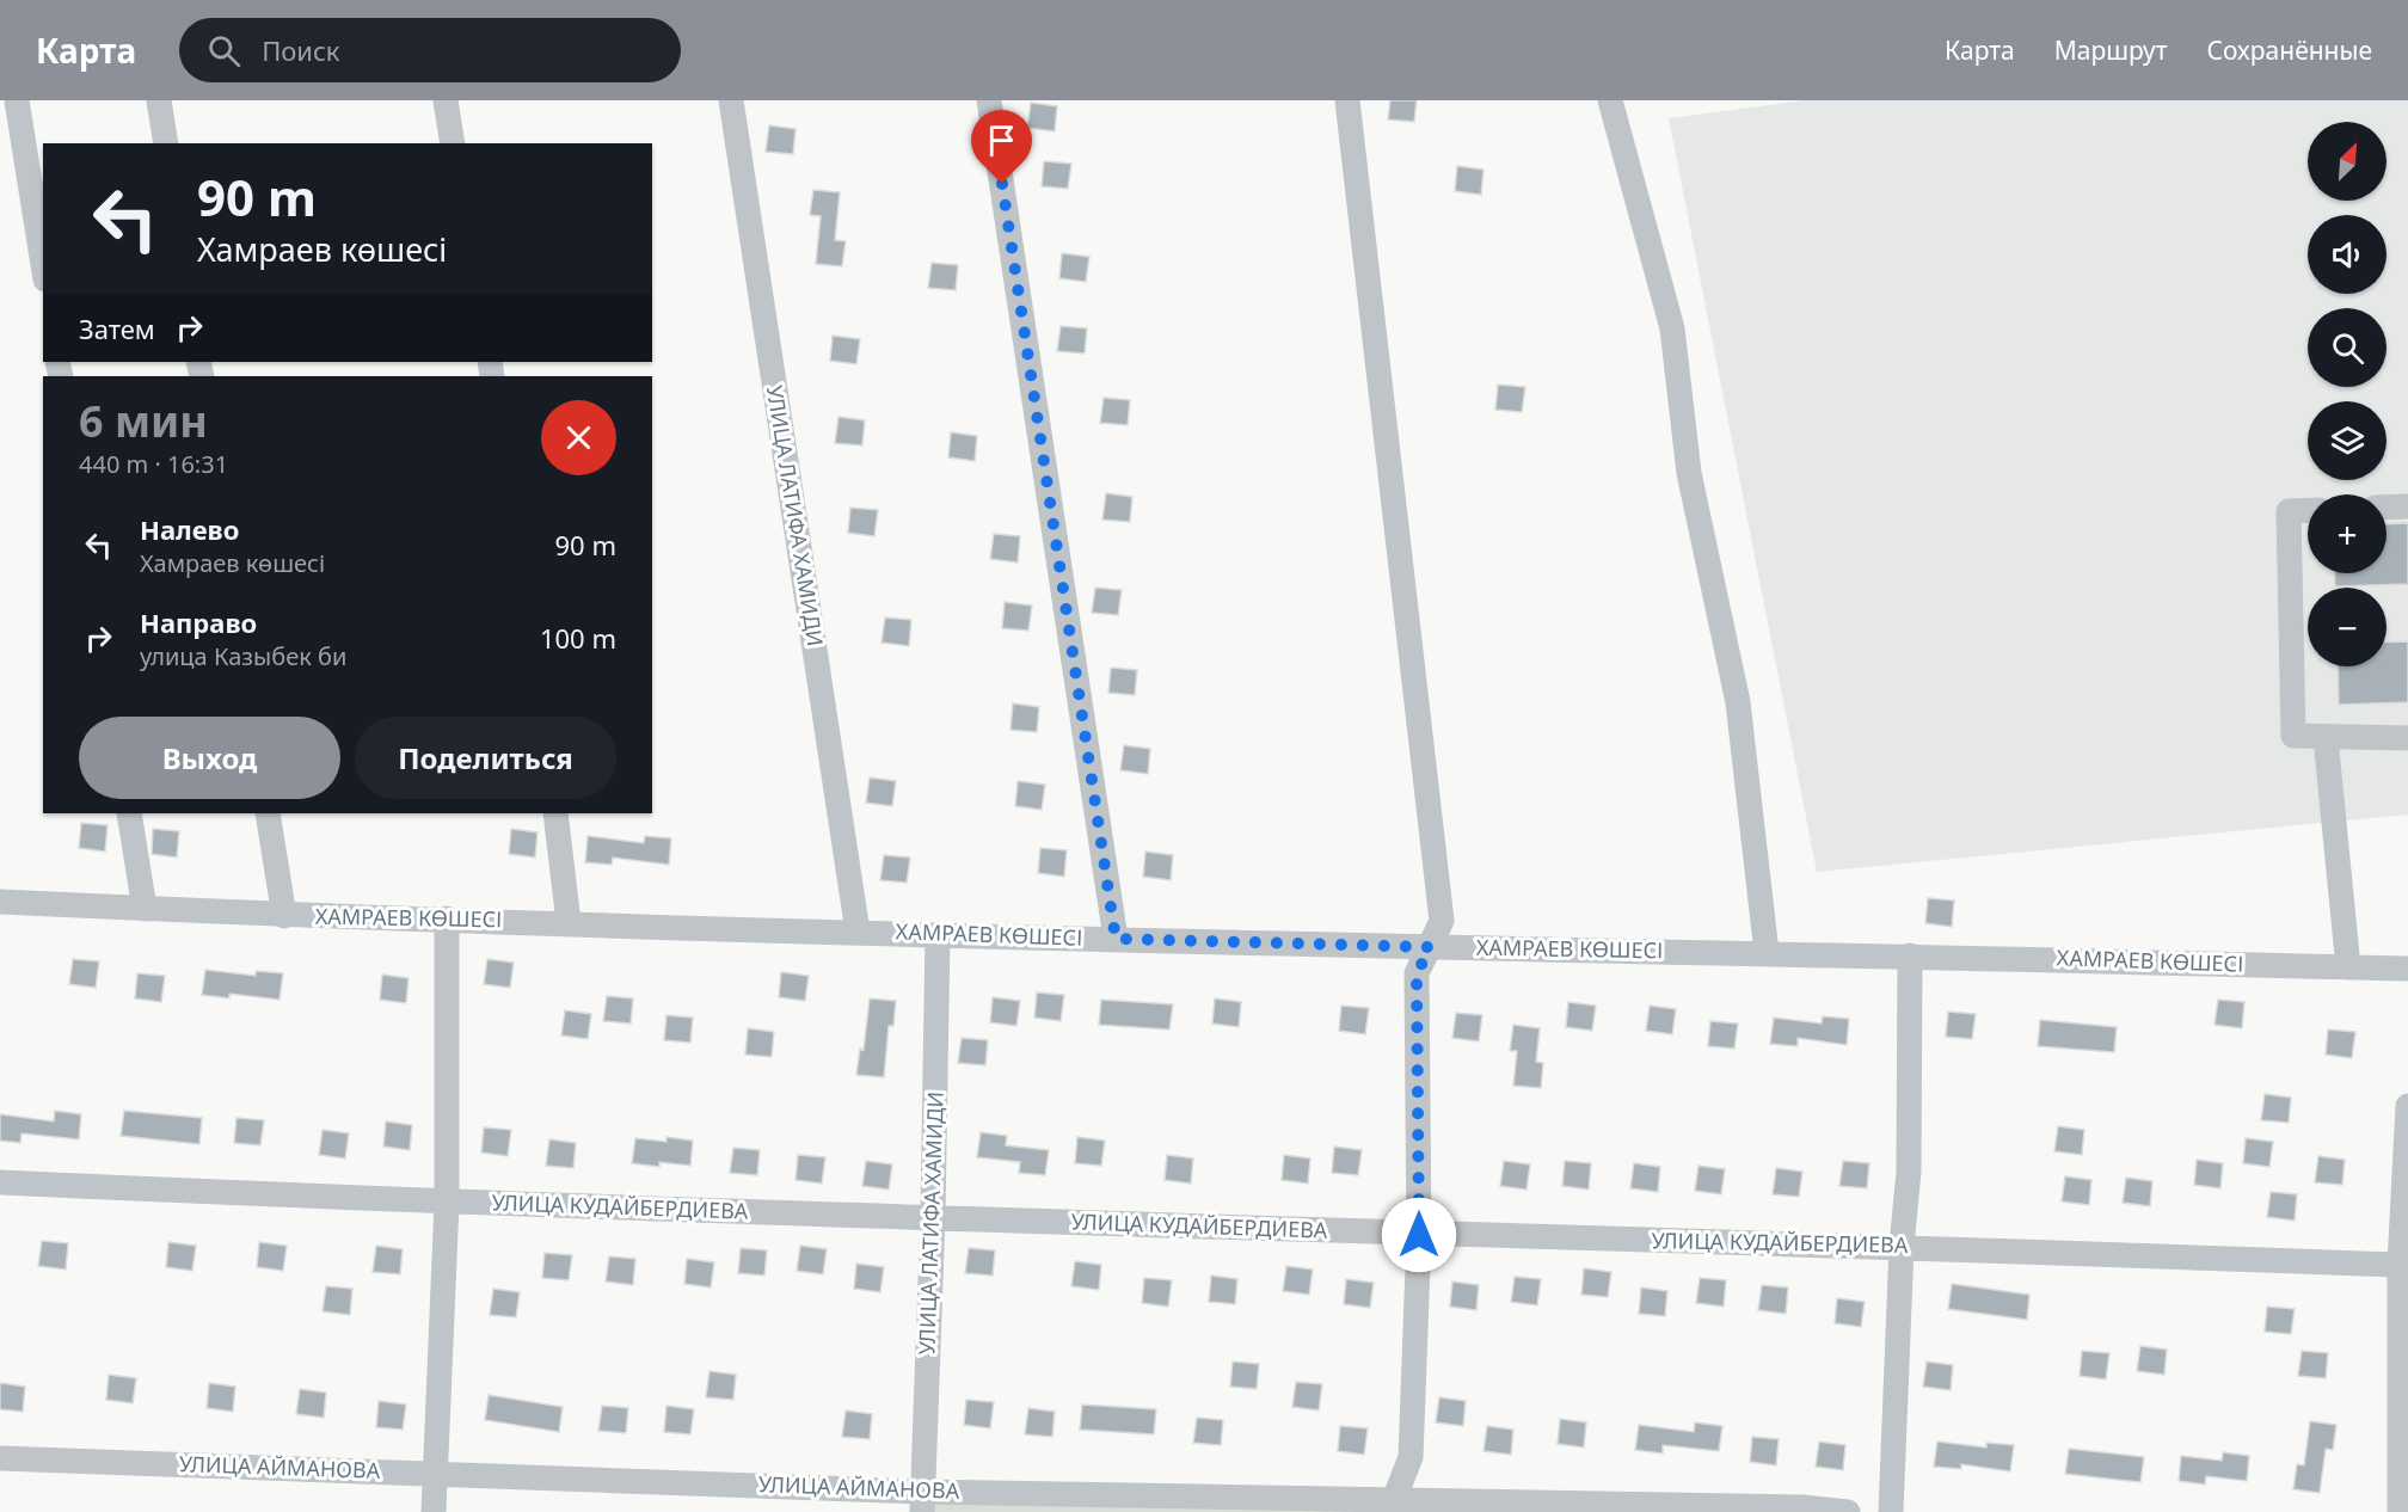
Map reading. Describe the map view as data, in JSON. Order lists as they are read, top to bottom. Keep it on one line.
{"streets":{"street":["УЛИЦА ЛАТИФА ХАМИДИ","ХАМРАЕВ КӨШЕСІ","УЛИЦА КУДАЙБЕРДИЕВА","УЛИЦА АЙМАНОВА"]},"crossings":[["УЛИЦА ЛАТИФА ХАМИДИ","ХАМРАЕВ КӨШЕСІ"],["УЛИЦА ЛАТИФА ХАМИДИ","УЛИЦА КУДАЙБЕРДИЕВА"],["УЛИЦА ЛАТИФА ХАМИДИ","УЛИЦА АЙМАНОВА"]],"north":"top right","page":{"header":"Карта","search":"Поиск","nav":["Карта","Маршрут","Сохранённые"],"map_buttons":["+","−"],"turn":["90 m","Хамраев көшесі"],"then":"Затем","heading":["6 мин","440 m · 16:31"],"list":[{"name":"Налево","note":"Хамраев көшесі","value":"90 m"},{"name":"Направо","note":"улица Казыбек би","value":"100 m"}],"buttons":["Выход","Поделиться"]}}
